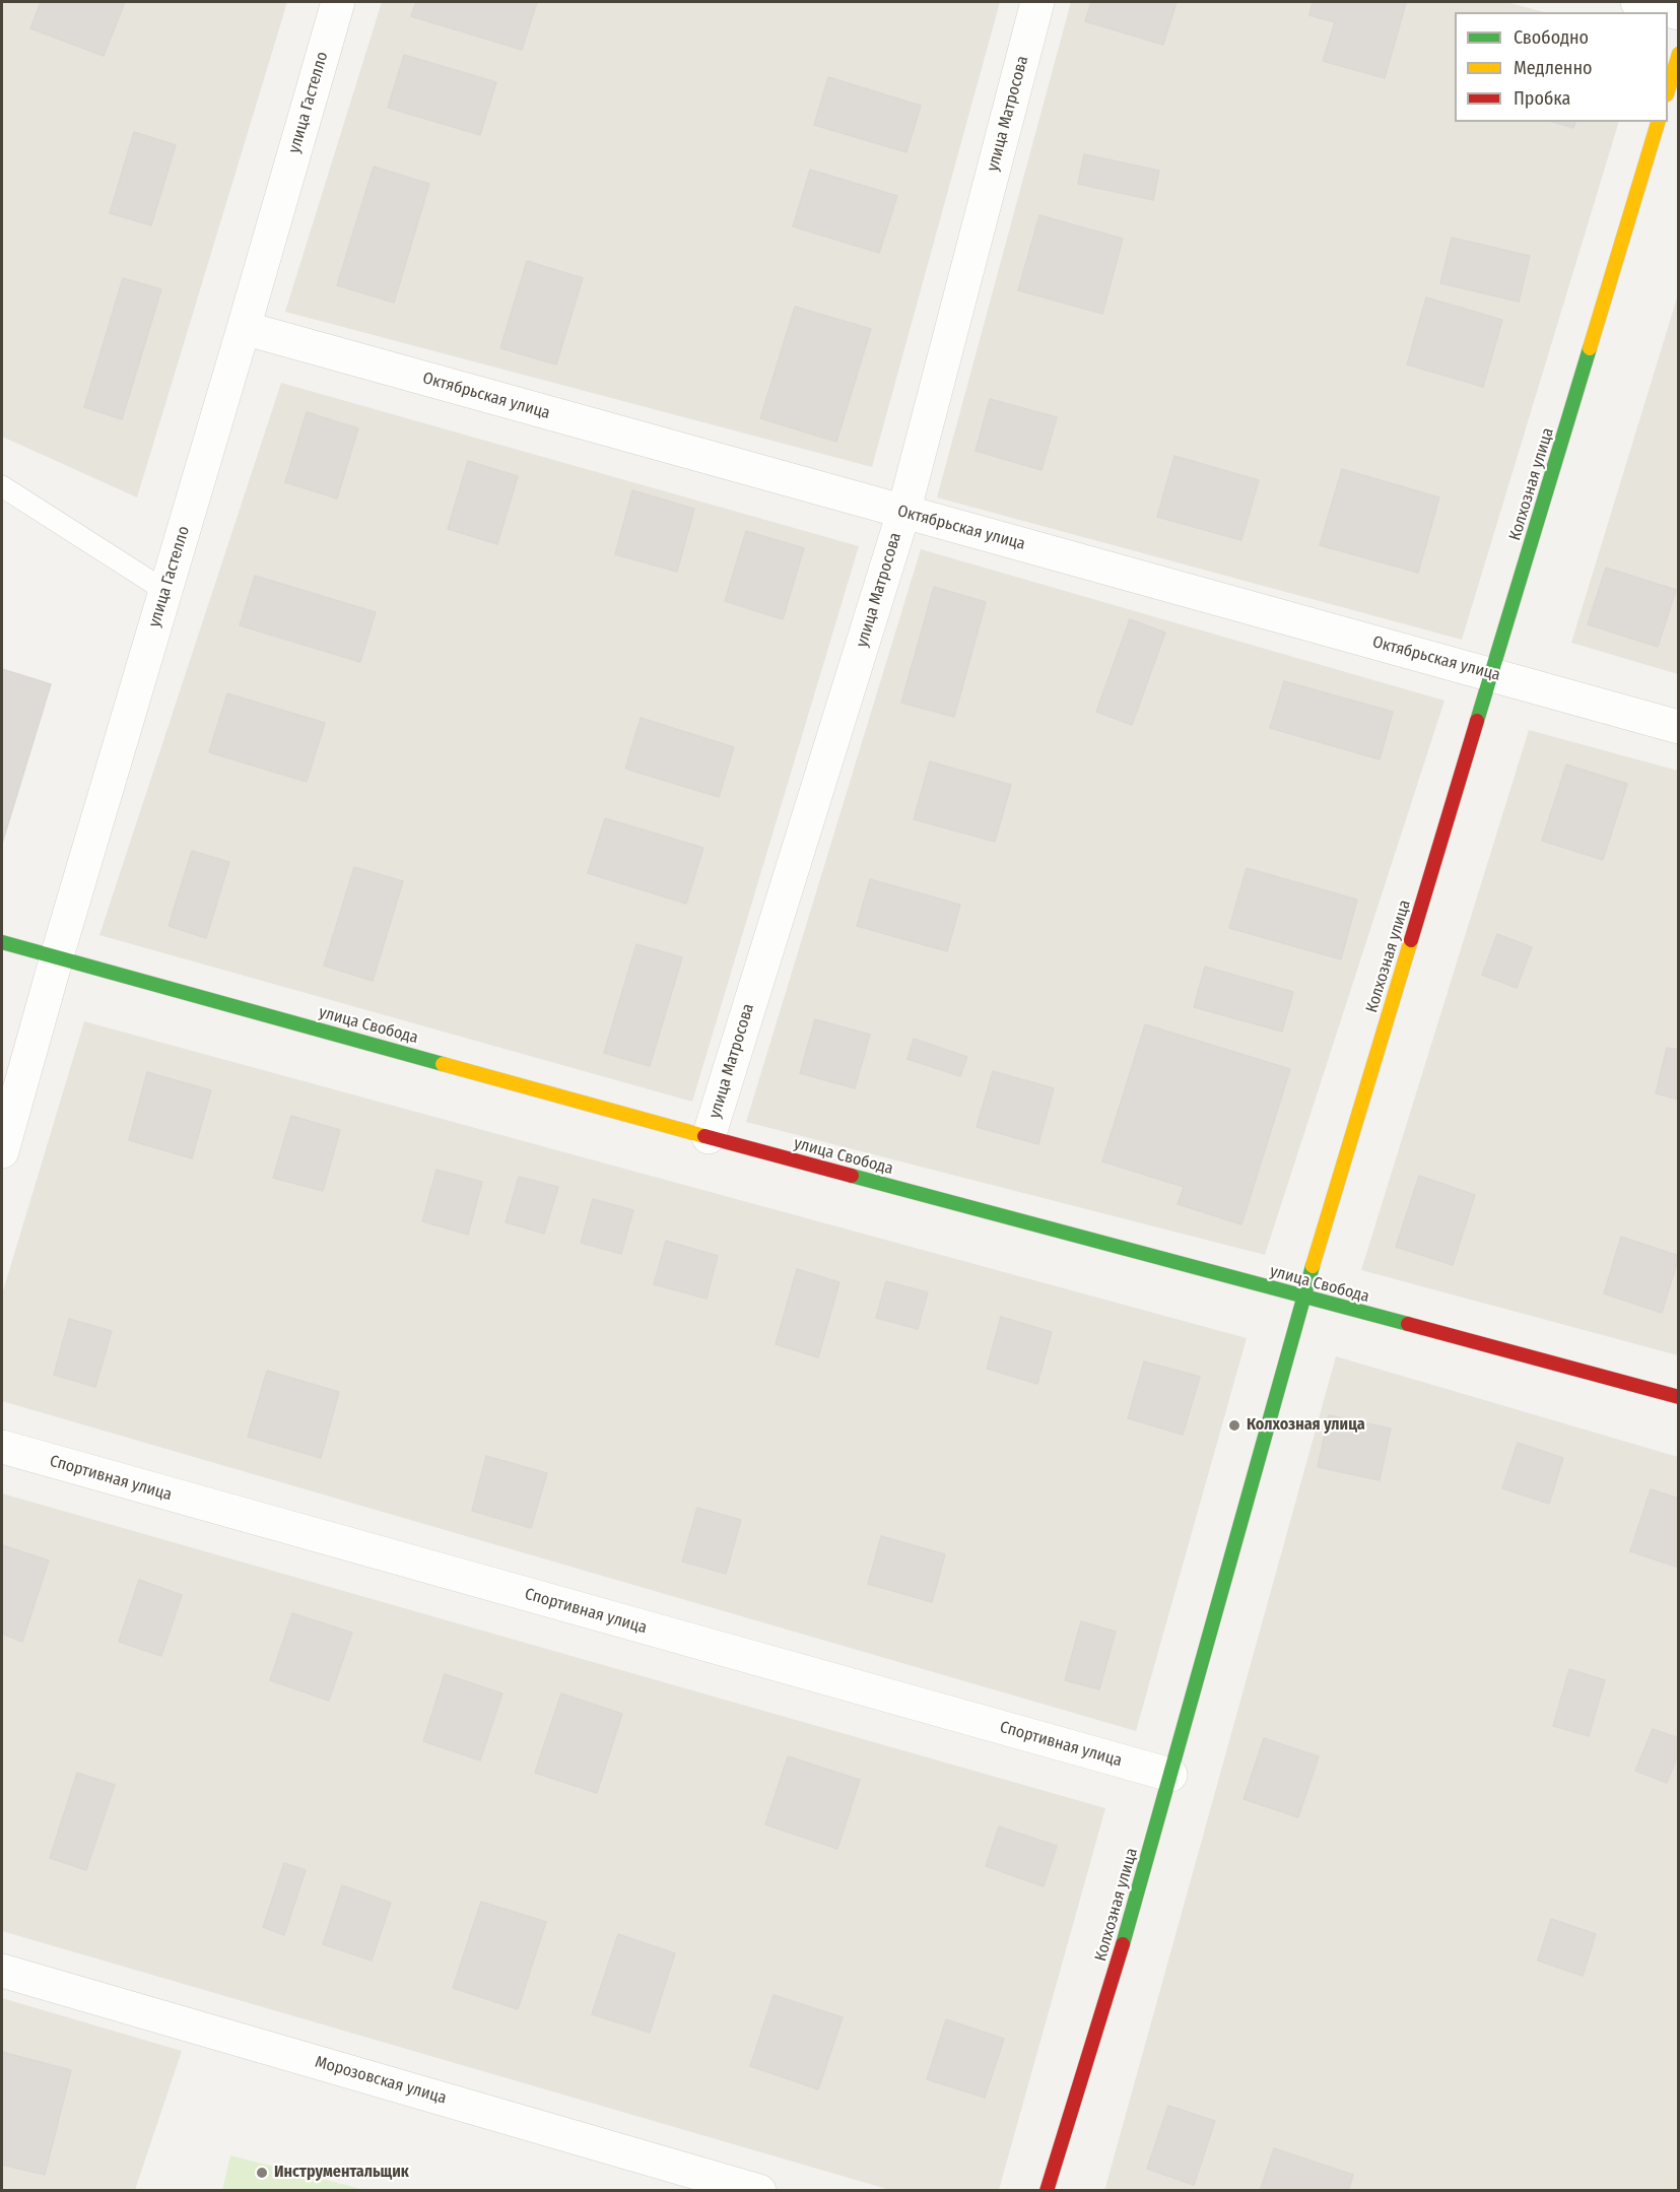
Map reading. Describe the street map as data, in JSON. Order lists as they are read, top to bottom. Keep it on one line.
{"streets":{"main road":["Колхозная улица","улица Свобода"],"street":["улица Гастелло","улица Матросова","Октябрьская улица","Спортивная улица","Морозовская улица"]},"crossings":[["улица Гастелло","Октябрьская улица"],["улица Гастелло","улица Свобода"],["улица Матросова","Октябрьская улица"],["улица Матросова","улица Свобода"],["Октябрьская улица","Колхозная улица"],["Колхозная улица","улица Свобода"],["Колхозная улица","Спортивная улица"]],"places":["Колхозная улица","Инструментальщик"],"legend":["Свободно","Медленно","Пробка"]}
